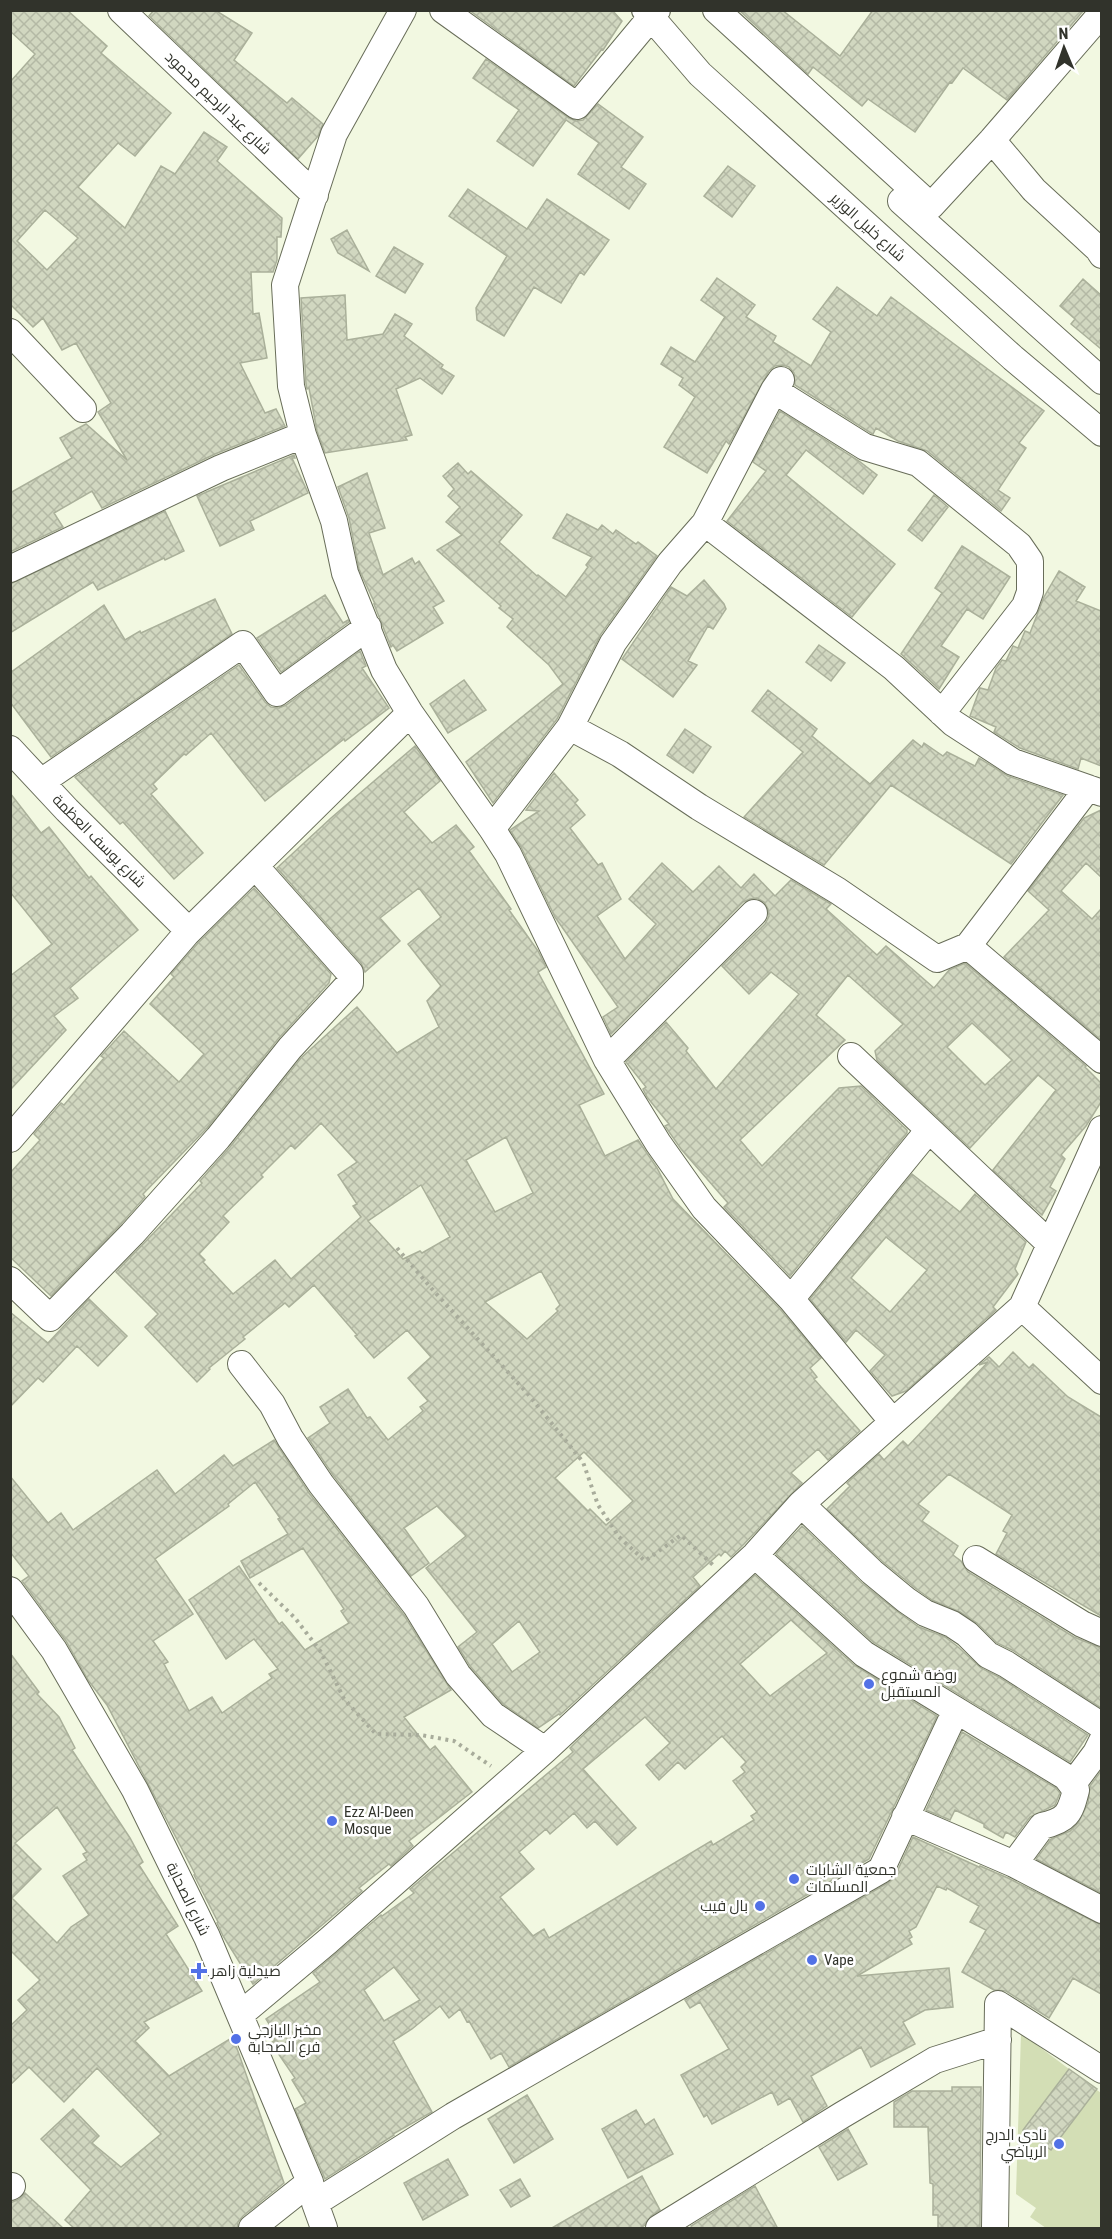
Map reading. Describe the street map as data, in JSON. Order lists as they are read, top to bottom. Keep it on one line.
{"streets":{"street":["شارع عبد الرحيم محمود","شارع خليل الوزير","شارع يوسف العظمة","شارع الصحابة"]},"places":{"other":["روضة شموع المستقبل","Ezz Al-Deen Mosque","جمعية الشابات المسلمات","بال فيب","Vape","مخبز اليازجي فرع الصحابة","نادي الدرج الرياضي"],"health":["صيدلية زاهر"]},"north":"top"}
